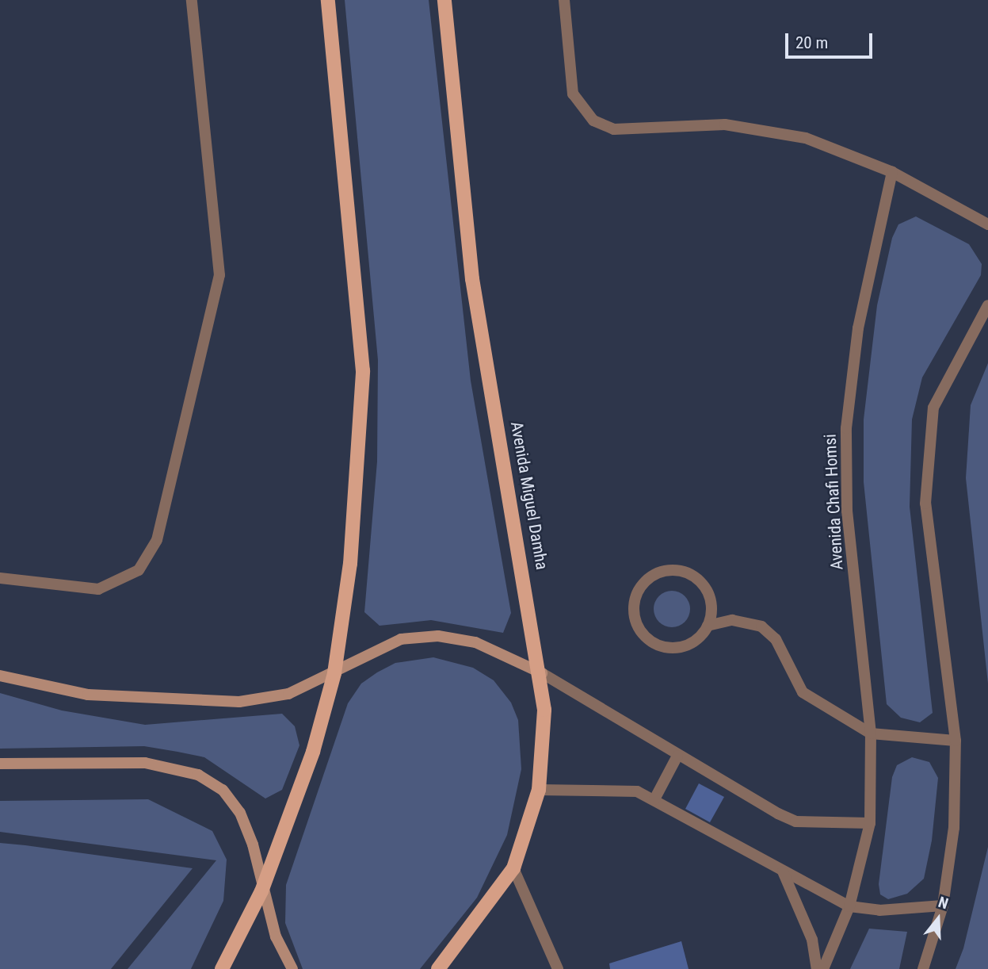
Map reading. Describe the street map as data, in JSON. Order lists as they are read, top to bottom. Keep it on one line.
{"streets":{"main road":["Avenida Miguel Damha"],"street":["Avenida Chafi Homsi"]},"scale_bar":"20 m","north":"top"}
